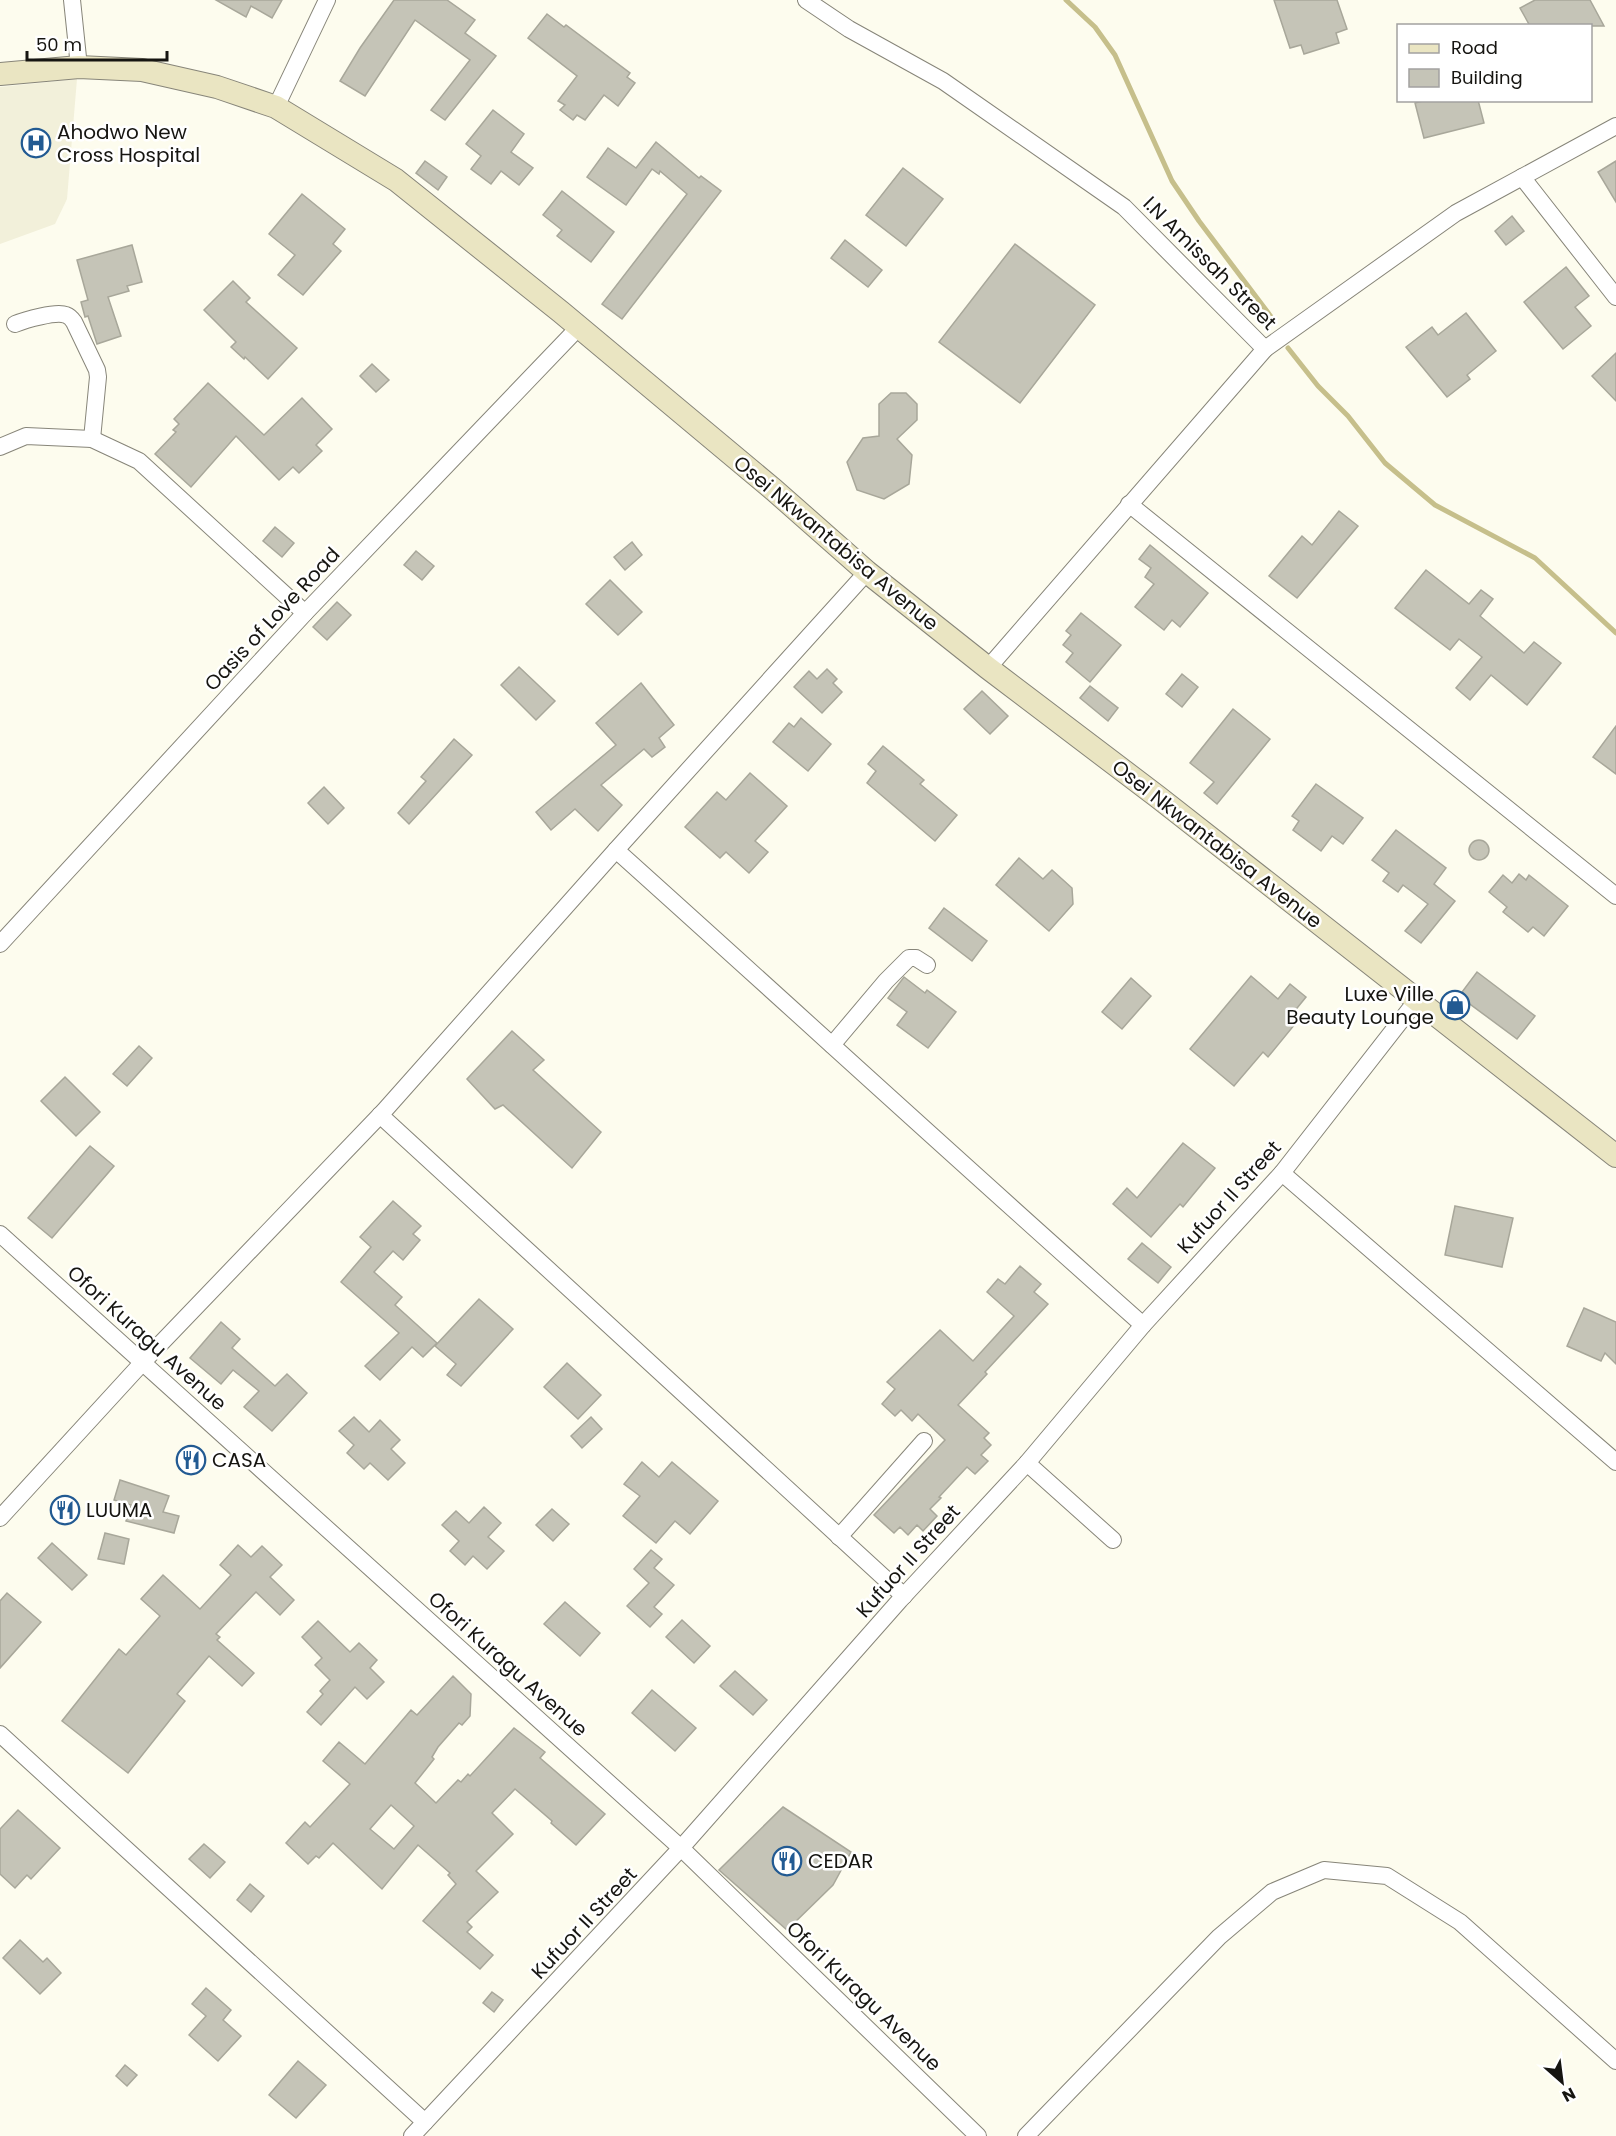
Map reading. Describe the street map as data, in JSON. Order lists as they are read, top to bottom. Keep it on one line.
{"streets":{"street":["I.N Amissah Street","Osei Nkwantabisa Avenue","Oasis of Love Road","Kufuor II Street","Ofori Kuragu Avenue"]},"crossings":[["Osei Nkwantabisa Avenue","Oasis of Love Road"],["Osei Nkwantabisa Avenue","Kufuor II Street"],["Kufuor II Street","Ofori Kuragu Avenue"]],"places":{"hospital":["Ahodwo New Cross Hospital"],"shop":["Luxe Ville Beauty Lounge"],"restaurant":["CASA","LUUMA","CEDAR"]},"legend":["Road","Building"],"scale_bar":"50 m","north":"bottom right"}
